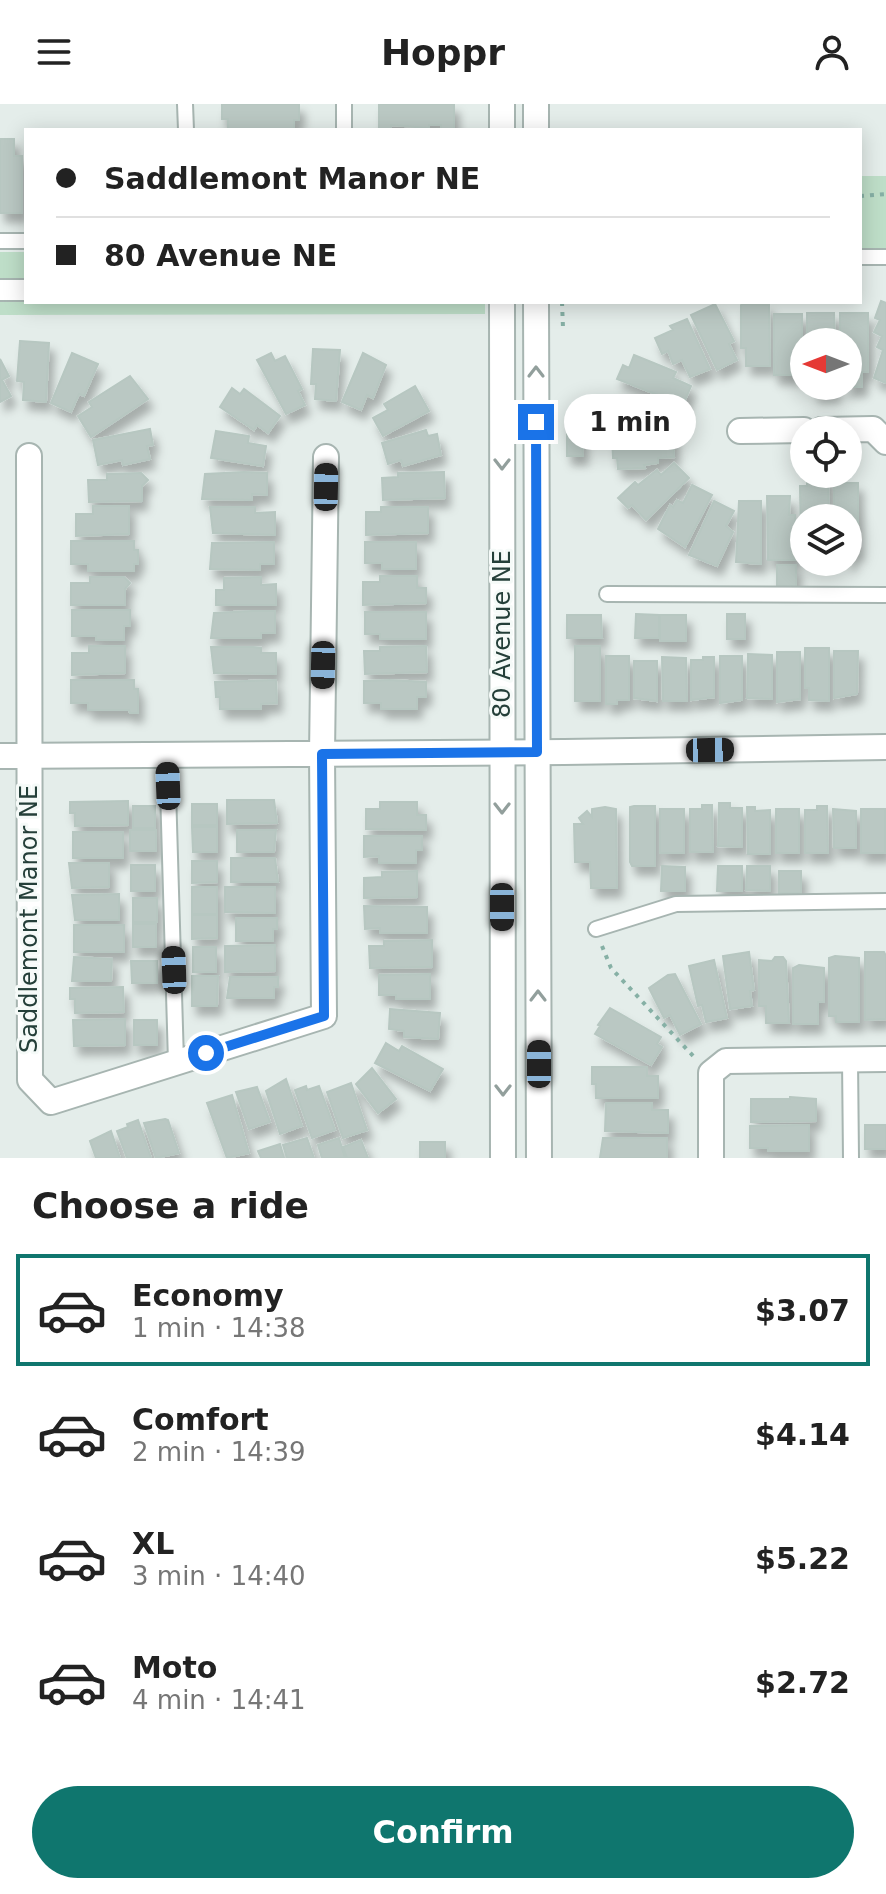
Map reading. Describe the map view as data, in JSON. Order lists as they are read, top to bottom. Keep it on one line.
{"streets":{"street":["80 Avenue NE","Saddlemont Manor NE"]},"north":"left","page":{"header":"Hoppr","banner":["Saddlemont Manor NE","80 Avenue NE"],"bubble":"1 min","heading":"Choose a ride","list":[{"name":"Economy","note":"1 min · 14:38","value":"$3.07"},{"name":"Comfort","note":"2 min · 14:39","value":"$4.14"},{"name":"XL","note":"3 min · 14:40","value":"$5.22"},{"name":"Moto","note":"4 min · 14:41","value":"$2.72"}],"buttons":"Confirm"}}
